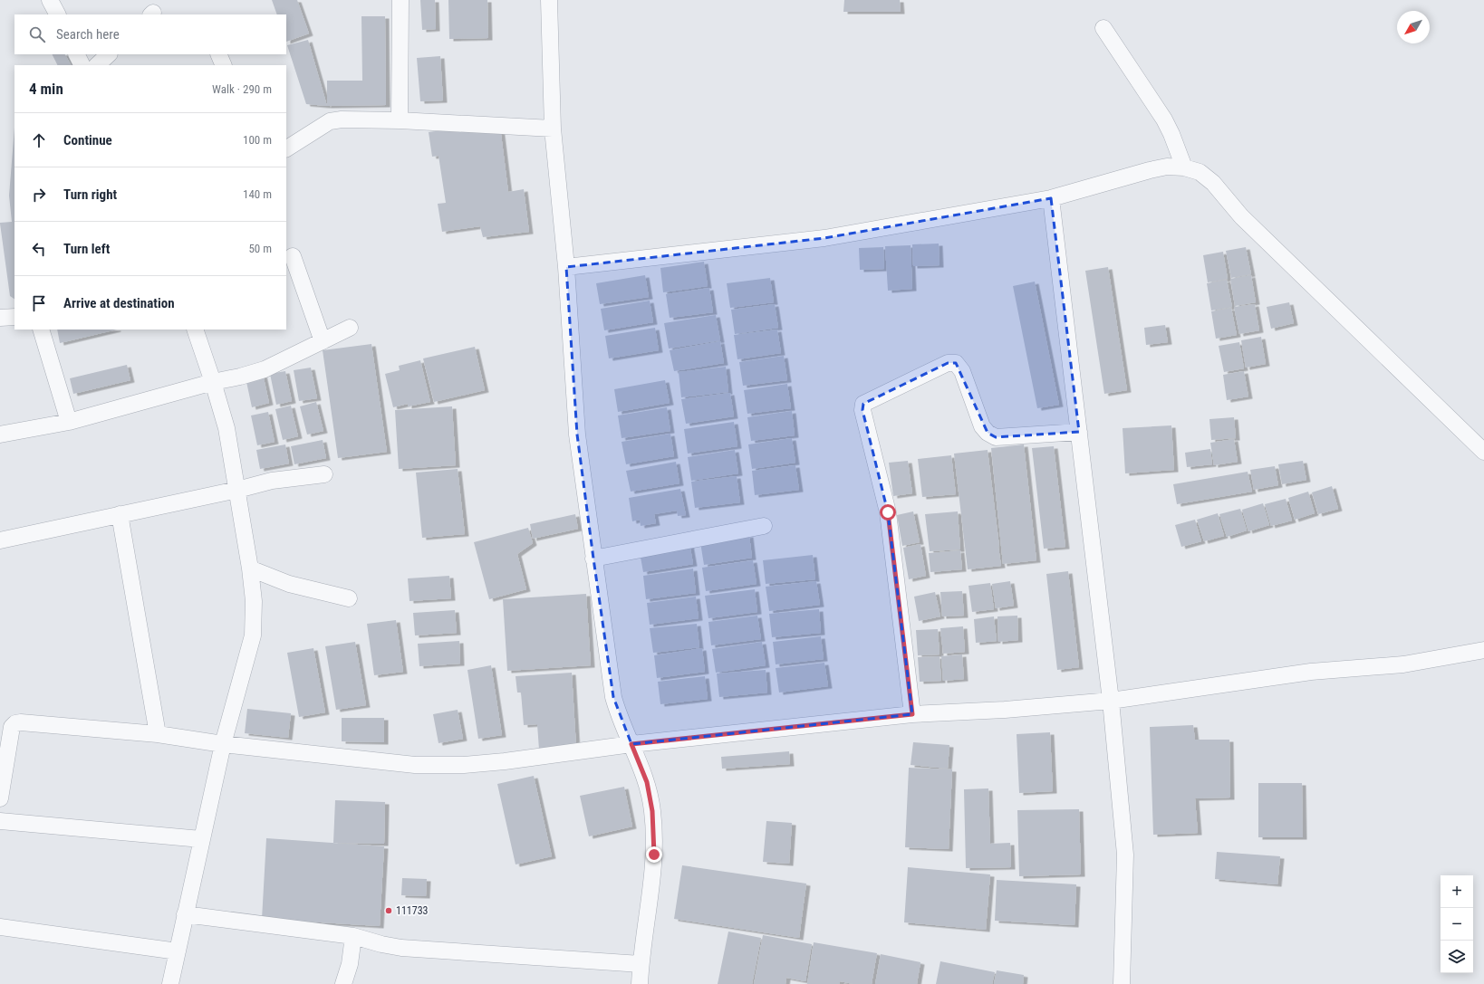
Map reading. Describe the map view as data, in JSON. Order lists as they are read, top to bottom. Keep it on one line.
{"places":["111733"],"north":"bottom left","page":{"search":"Search here","heading":["4 min","Walk · 290 m"],"list":[["Continue","100 m"],["Turn right","140 m"],["Turn left","50 m"],"Arrive at destination"],"map_buttons":["+","−"]}}
